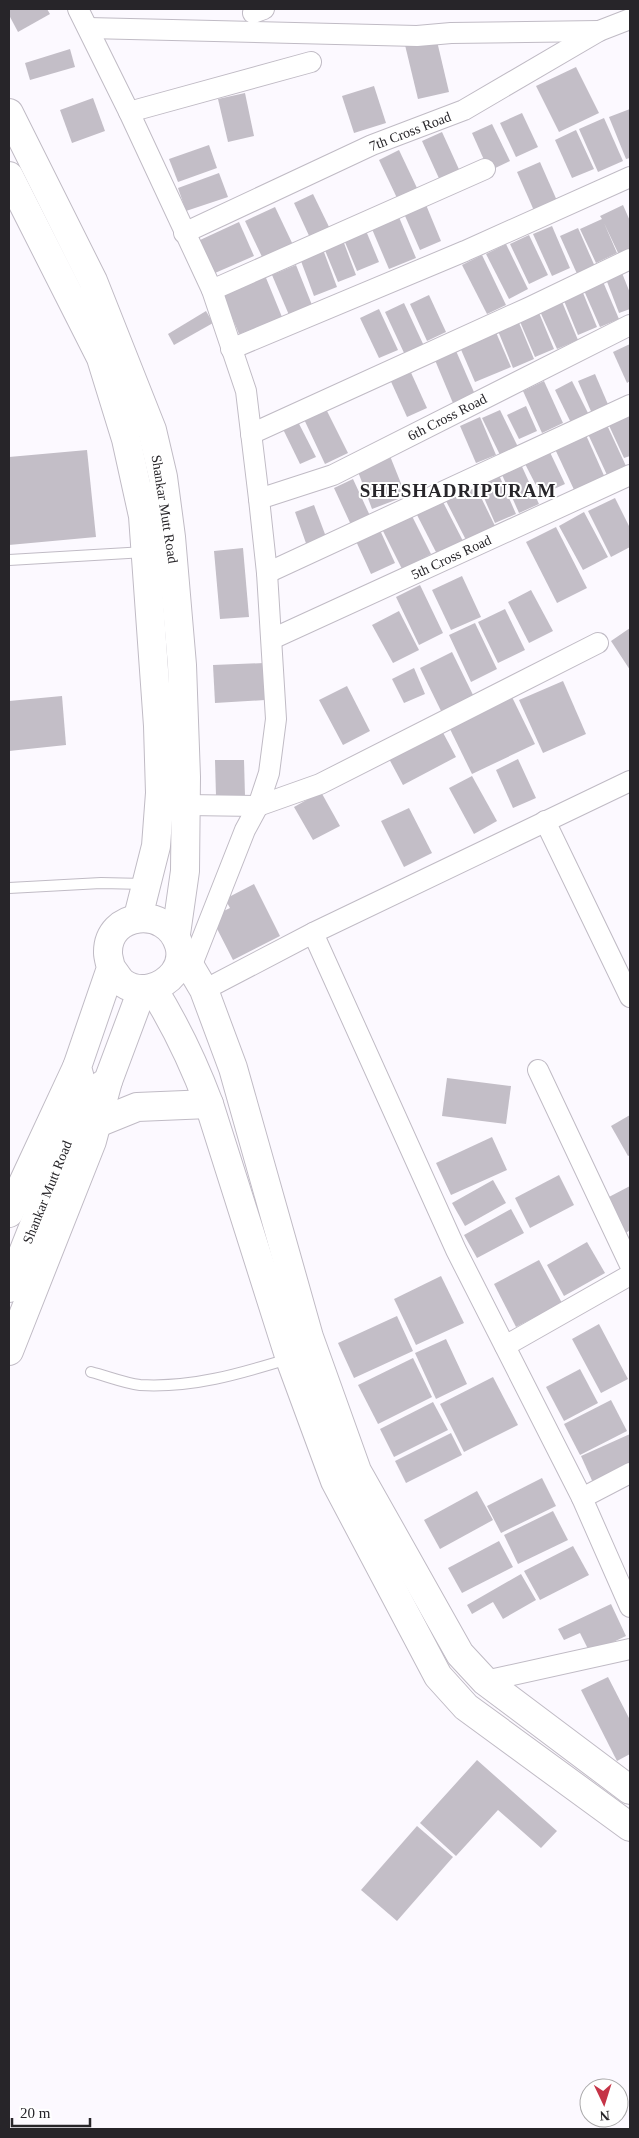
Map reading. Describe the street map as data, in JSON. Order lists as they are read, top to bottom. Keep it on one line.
{"streets":{"main road":["Shankar Mutt Road"],"street":["7th Cross Road","6th Cross Road","5th Cross Road"]},"districts":["SHESHADRIPURAM"],"scale_bar":"20 m","north":"bottom"}
